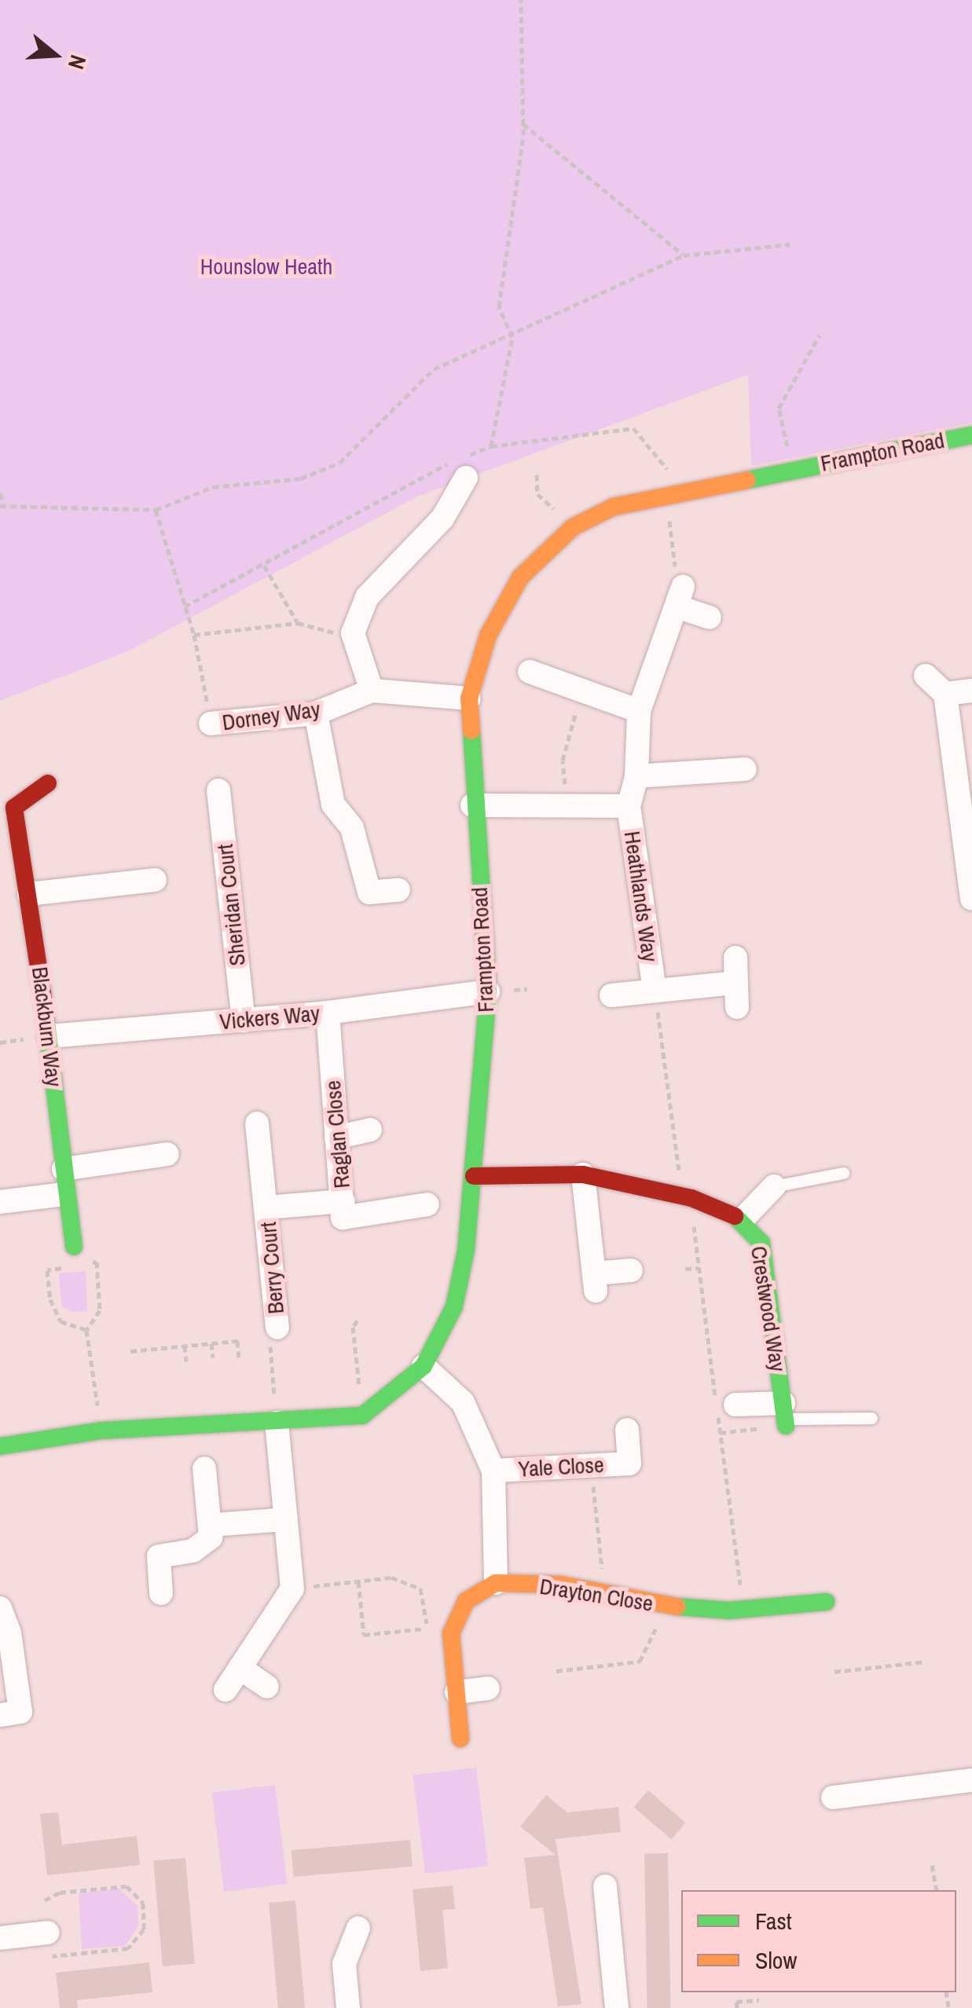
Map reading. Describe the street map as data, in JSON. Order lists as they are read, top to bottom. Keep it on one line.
{"streets":{"street":["Frampton Road","Dorney Way","Heathlands Way","Sheridan Court","Vickers Way","Blackburn Way","Raglan Close","Berry Court","Crestwood Way","Yale Close","Drayton Close"]},"crossings":[["Frampton Road","Dorney Way"],["Frampton Road","Heathlands Way"],["Frampton Road","Vickers Way"],["Frampton Road","Crestwood Way"],["Sheridan Court","Vickers Way"],["Vickers Way","Blackburn Way"],["Vickers Way","Raglan Close"],["Raglan Close","Berry Court"]],"parks":["Hounslow Heath"],"legend":["Fast","Slow"],"north":"right"}
